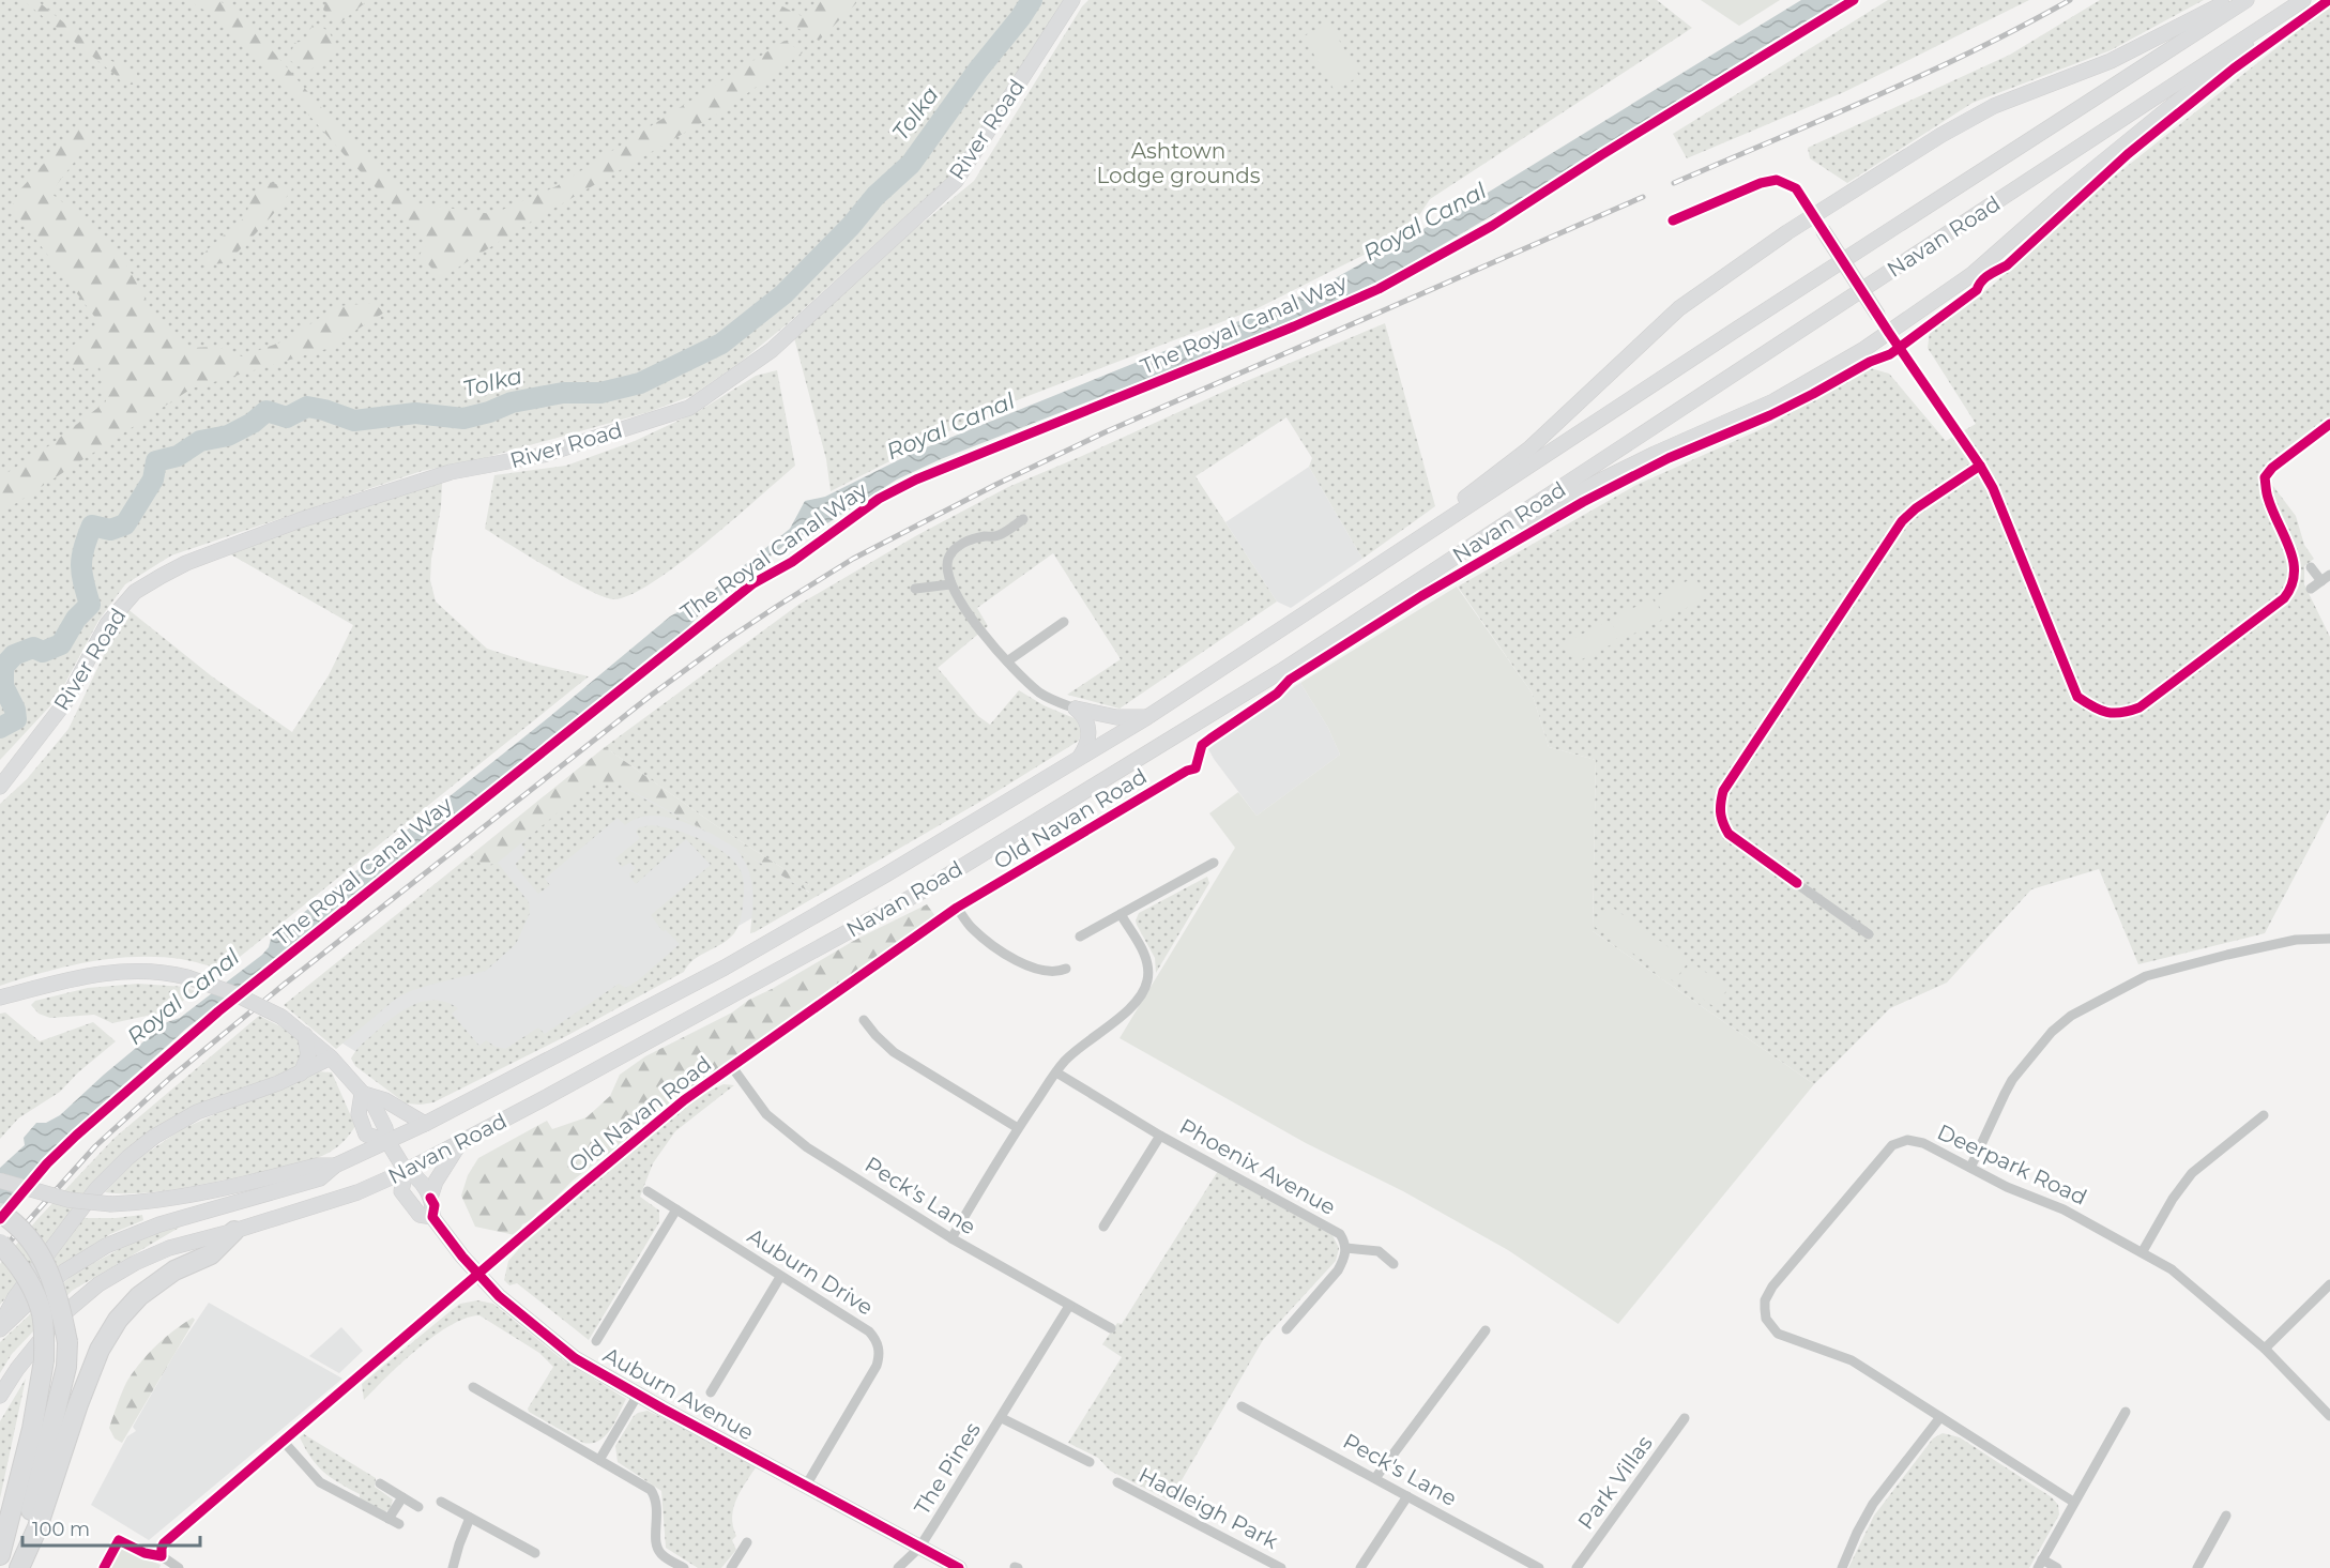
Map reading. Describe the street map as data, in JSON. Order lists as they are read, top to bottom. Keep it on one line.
{"streets":{"main road":["River Road","Navan Road","Auburn Avenue"],"street":["Old Navan Road","Deerpark Road","Phoenix Avenue","Peck's Lane","Auburn Drive","The Pines","Park Villas","Hadleigh Park"],"cycle path":["The Royal Canal Way"]},"crossings":[["Navan Road","Auburn Avenue"],["Old Navan Road","Peck's Lane"],["Old Navan Road","Auburn Avenue"],["Peck's Lane","The Pines"],["Auburn Drive","Auburn Avenue"],["Auburn Avenue","The Pines"]],"water":["Tolka","Royal Canal"],"parks":["Ashtown Lodge grounds"],"scale_bar":"100 m"}
